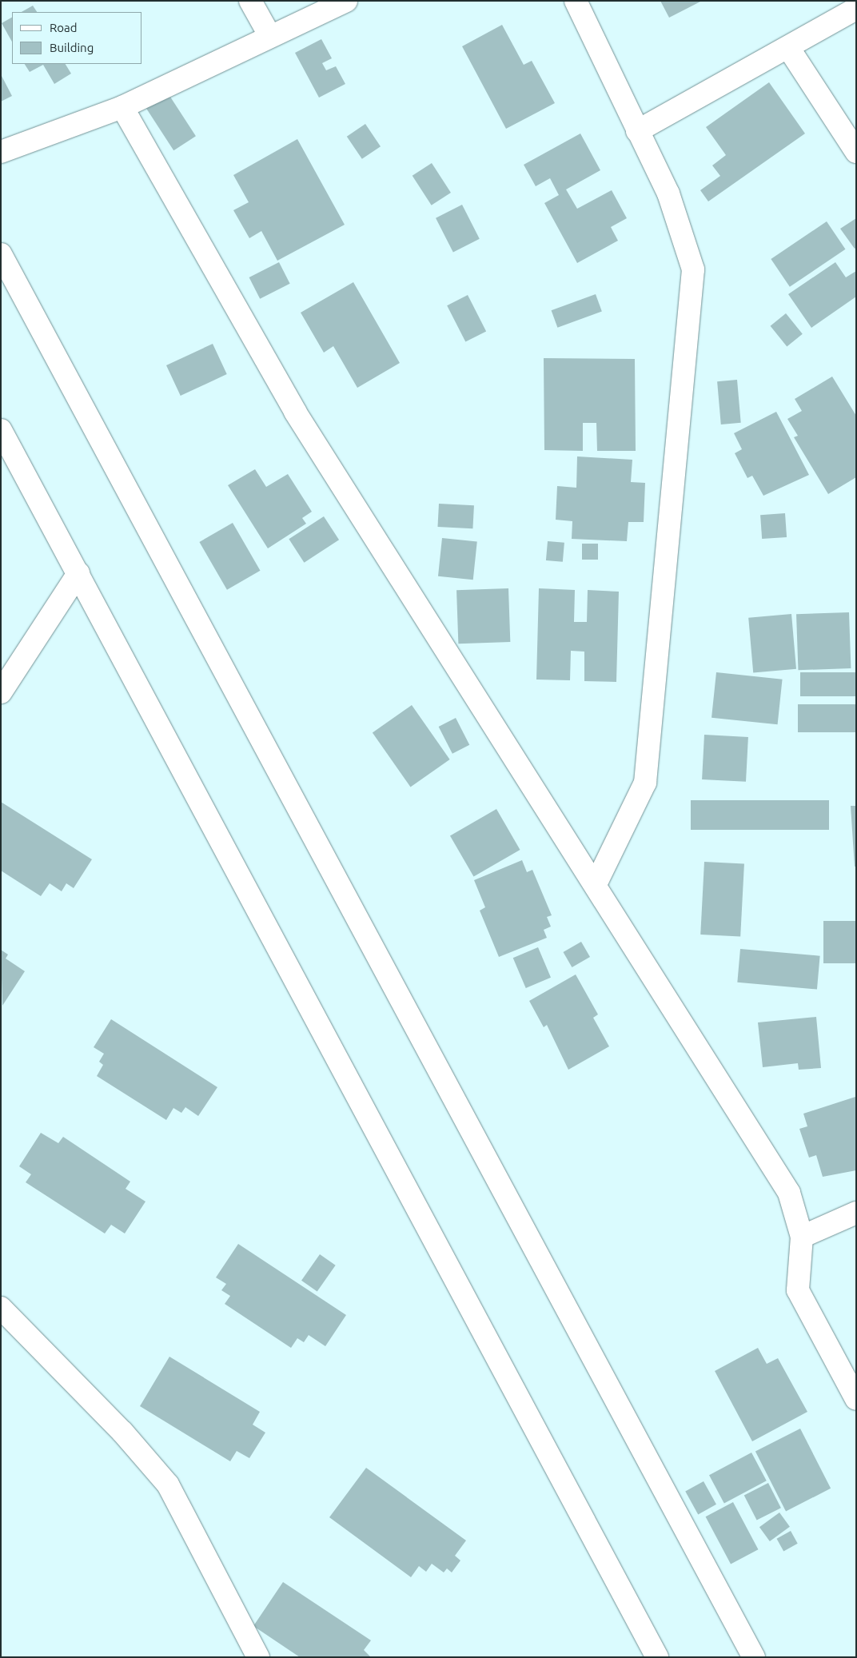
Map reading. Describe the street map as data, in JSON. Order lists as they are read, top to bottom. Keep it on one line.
{"legend":["Road","Building"]}
